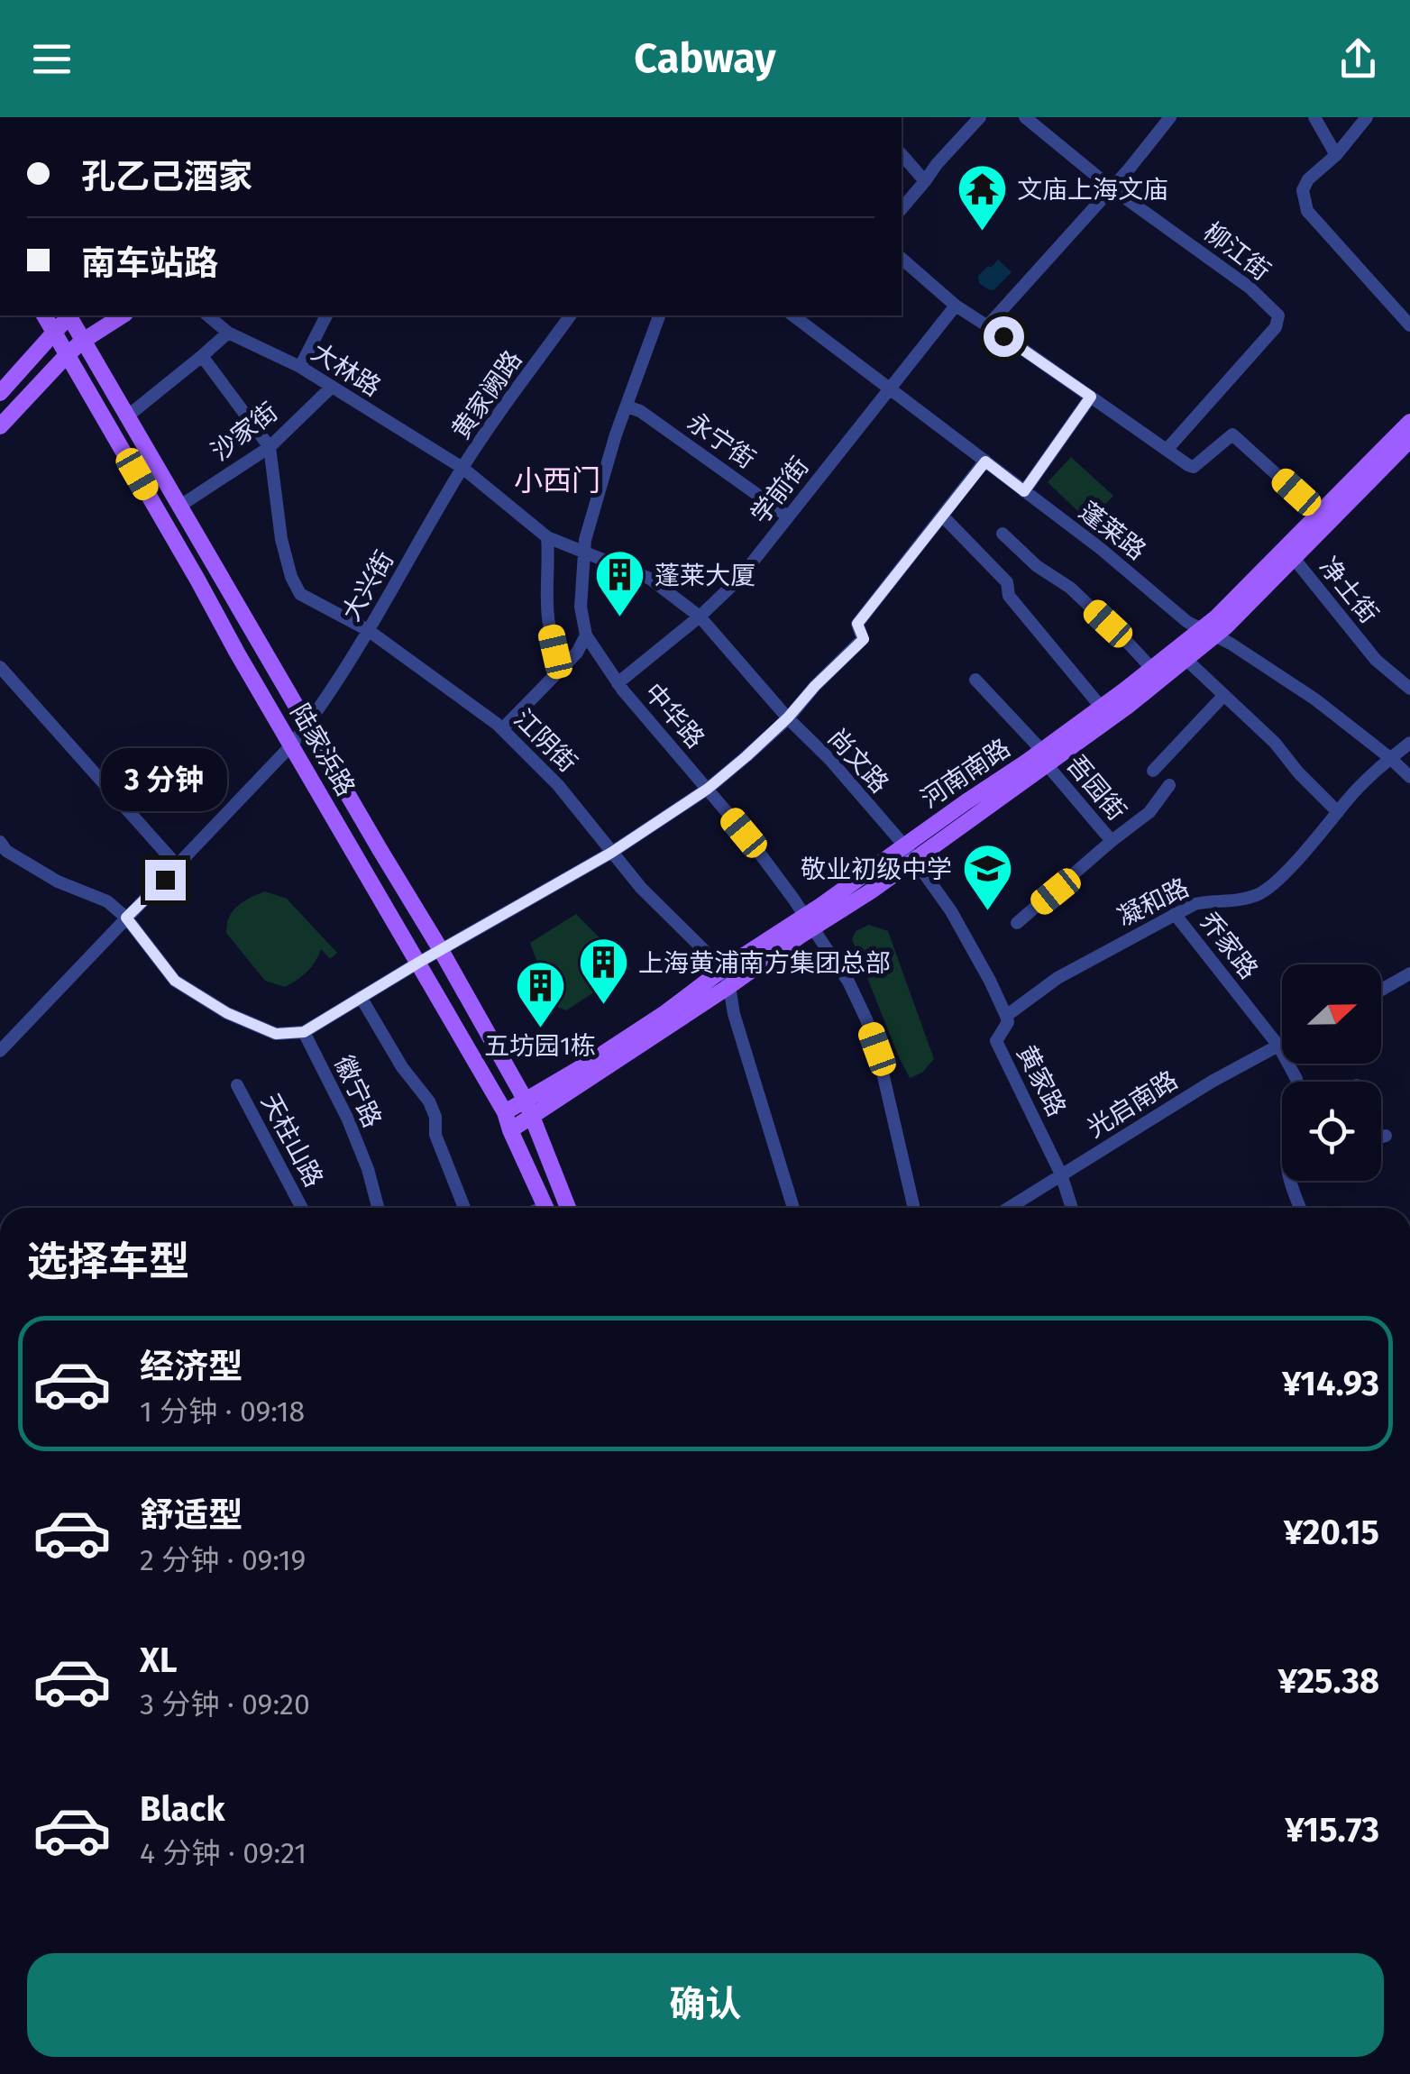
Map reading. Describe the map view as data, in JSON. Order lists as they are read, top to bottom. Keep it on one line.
{"streets":{"main road":["陆家浜路","河南南路"],"street":["柳江街","大林路","黄家阙路","沙家街","永宁街","学前街","蓬莱路","大兴街","净土街","中华路","江阴街","尚文路","吾园街","凝和路","乔家路","黄家路","徽宁路","光启南路","天柱山路"]},"crossings":[["大林路","黄家阙路"],["大林路","沙家街"],["大林路","大兴街"],["黄家阙路","大兴街"],["黄家阙路","中华路"],["黄家阙路","尚文路"],["沙家街","江阴街"],["沙家街","陆家浜路"],["永宁街","学前街"],["永宁街","中华路"],["学前街","蓬莱路"],["学前街","中华路"],["学前街","尚文路"],["蓬莱路","河南南路"],["蓬莱路","凝和路"],["大兴街","江阴街"],["大兴街","陆家浜路"],["净土街","河南南路"],["中华路","尚文路"],["中华路","河南南路"],["江阴街","河南南路"],["陆家浜路","河南南路"],["尚文路","河南南路"],["尚文路","凝和路"],["尚文路","黄家路"],["河南南路","吾园街"],["凝和路","乔家路"],["凝和路","黄家路"],["乔家路","光启南路"],["黄家路","光启南路"]],"districts":["小西门"],"places":{"temple":["文庙上海文庙"],"building":["蓬莱大厦","上海黄浦南方集团总部","五坊园1栋"],"school or university":["敬业初级中学"]},"north":"right","page":{"header":"Cabway","banner":["孔乙己酒家","南车站路"],"bubble":"3 分钟","heading":"选择车型","list":[{"name":"经济型","note":"1 分钟 · 09:18","value":"¥14.93"},{"name":"舒适型","note":"2 分钟 · 09:19","value":"¥20.15"},{"name":"XL","note":"3 分钟 · 09:20","value":"¥25.38"},{"name":"Black","note":"4 分钟 · 09:21","value":"¥15.73"}],"buttons":"确认"}}
